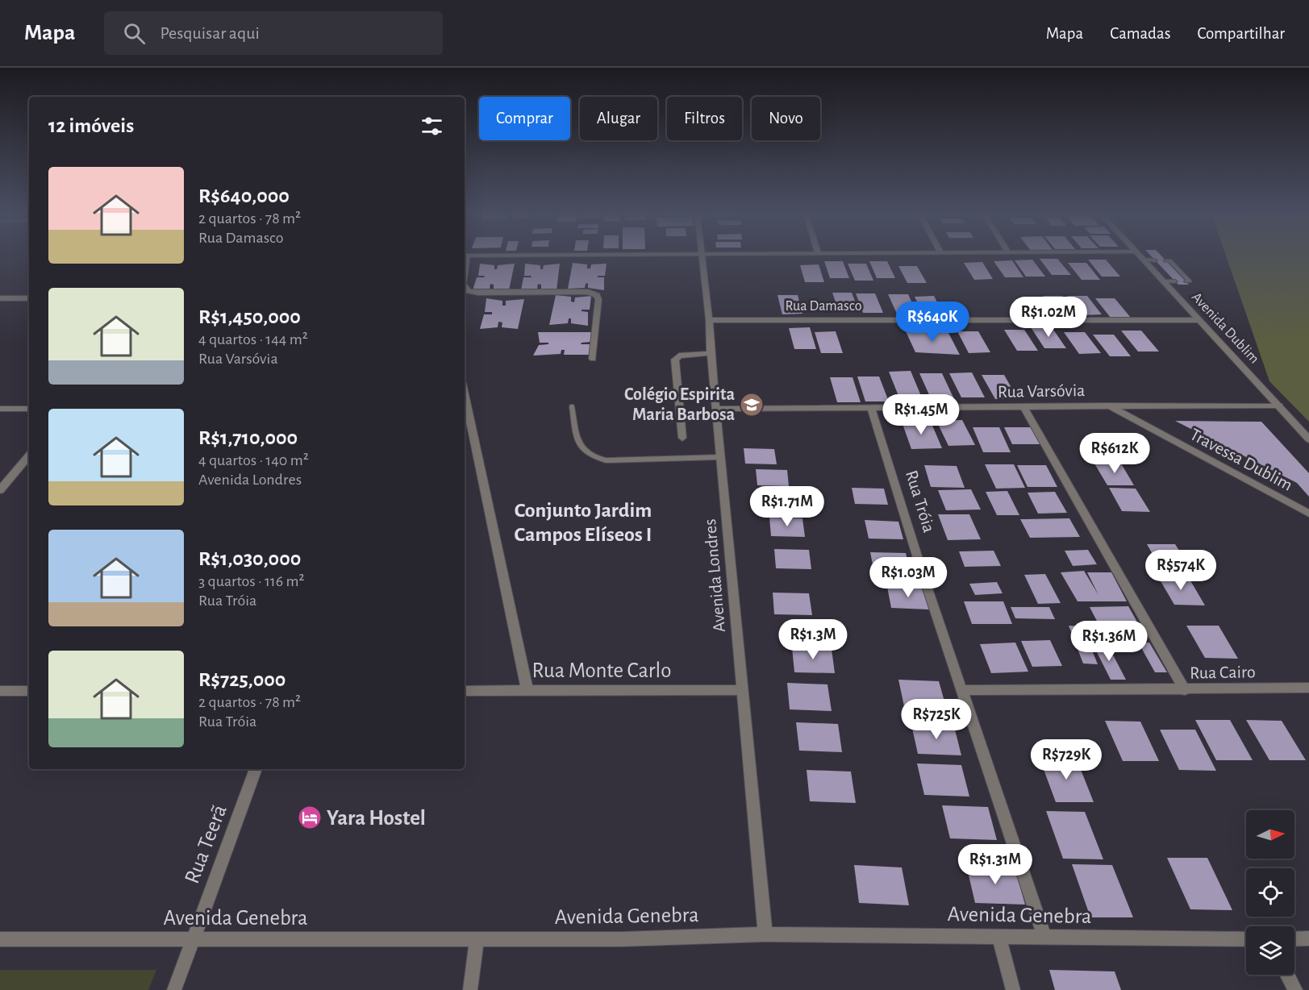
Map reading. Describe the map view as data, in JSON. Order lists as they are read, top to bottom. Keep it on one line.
{"streets":{"street":["Rua Damasco","Avenida Dublim","Rua Varsóvia","Travessa Dublim","Rua Tróia","Avenida Londres","Rua Monte Carlo","Rua Cairo","Rua Teerã","Avenida Genebra"]},"crossings":[["Rua Damasco","Avenida Dublim"],["Rua Damasco","Avenida Londres"],["Avenida Dublim","Rua Varsóvia"],["Rua Varsóvia","Travessa Dublim"],["Rua Varsóvia","Rua Tróia"],["Rua Varsóvia","Avenida Londres"],["Rua Tróia","Rua Cairo"],["Rua Tróia","Avenida Genebra"],["Avenida Londres","Rua Monte Carlo"],["Avenida Londres","Avenida Genebra"],["Rua Teerã","Avenida Genebra"]],"districts":["Conjunto Jardim Campos Elíseos I"],"places":{"school or university":["Colégio Espirita Maria Barbosa"],"hotel":["Yara Hostel"]},"north":"right","page":{"header":"Mapa","search":"Pesquisar aqui","nav":["Mapa","Camadas","Compartilhar"],"chip":["Comprar","Alugar","Filtros","Novo"],"heading":"12 imóveis","list":[{"name":"R$640,000","note":"2 quartos · 78 m² · Rua Damasco"},{"name":"R$1,450,000","note":"4 quartos · 144 m² · Rua Varsóvia"},{"name":"R$1,710,000","note":"4 quartos · 140 m² · Avenida Londres"},{"name":"R$1,030,000","note":"3 quartos · 116 m² · Rua Tróia"},{"name":"R$725,000","note":"2 quartos · 78 m² · Rua Tróia"}],"price":["R$1.02M","R$640K","R$1.45M","R$612K","R$1.71M","R$574K","R$1.03M","R$1.3M","R$1.36M","R$725K","R$729K","R$1.31M"]}}
